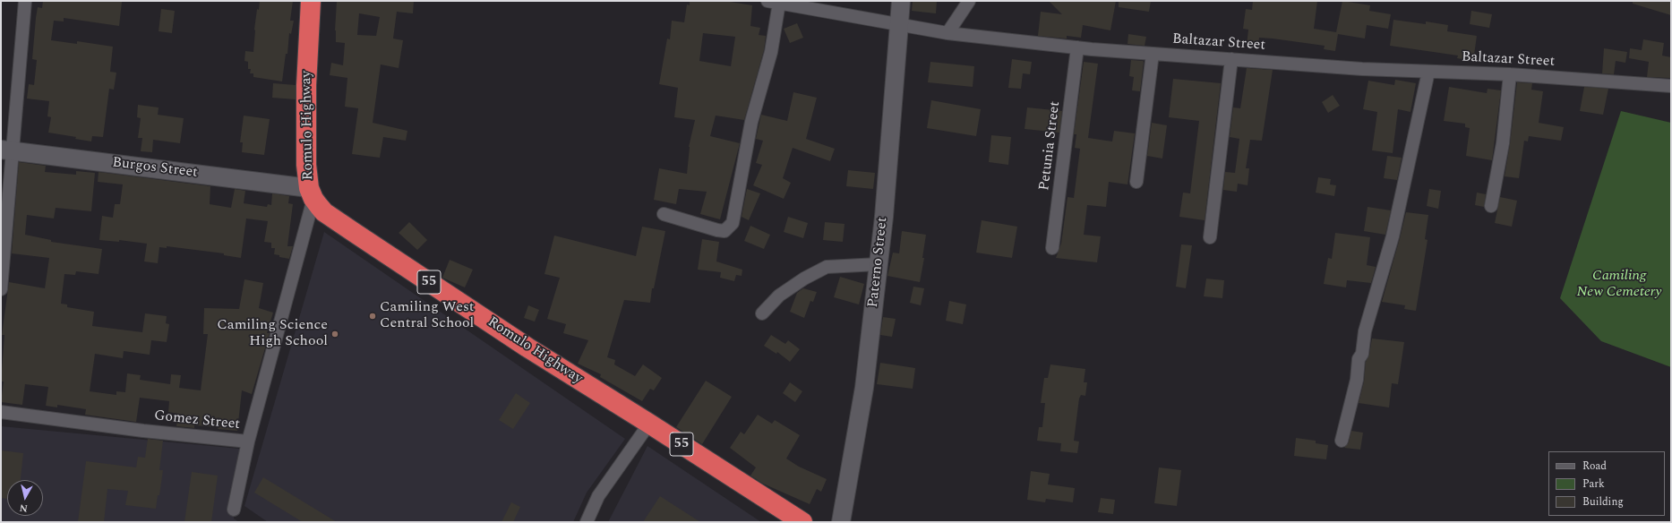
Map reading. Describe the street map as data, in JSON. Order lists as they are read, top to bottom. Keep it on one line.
{"streets":{"highway":["Romulo Highway","55"],"street":["Baltazar Street","Petunia Street","Burgos Street","Paterno Street","Gomez Street"]},"crossings":[["Baltazar Street","Petunia Street"],["Baltazar Street","Paterno Street"],["Romulo Highway","Burgos Street"],["Romulo Highway","Gomez Street"],["Burgos Street","Gomez Street"]],"parks":["Camiling New Cemetery"],"places":["Camiling West Central School","Camiling Science High School"],"legend":["Road","Park","Building"],"north":"bottom"}
